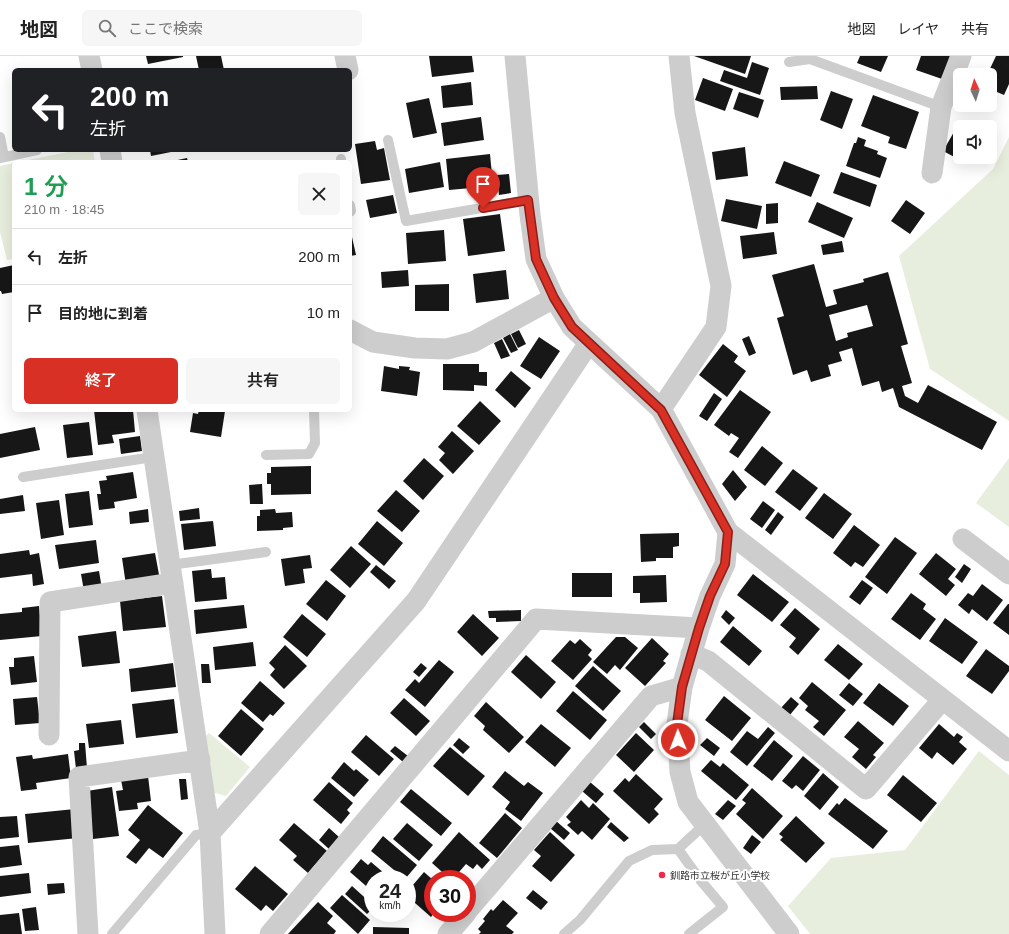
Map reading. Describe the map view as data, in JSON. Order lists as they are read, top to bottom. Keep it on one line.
{"places":["釧路市立桜が丘小学校"],"north":"top","page":{"header":"地図","search":"ここで検索","nav":["地図","レイヤ","共有"],"turn":["200 m","左折"],"heading":["1 分","210 m · 18:45"],"list":[{"name":"左折","value":"200 m"},{"name":"目的地に到着","value":"10 m"}],"buttons":["終了","共有"],"speed":"24 km/h","limit":"30"}}
